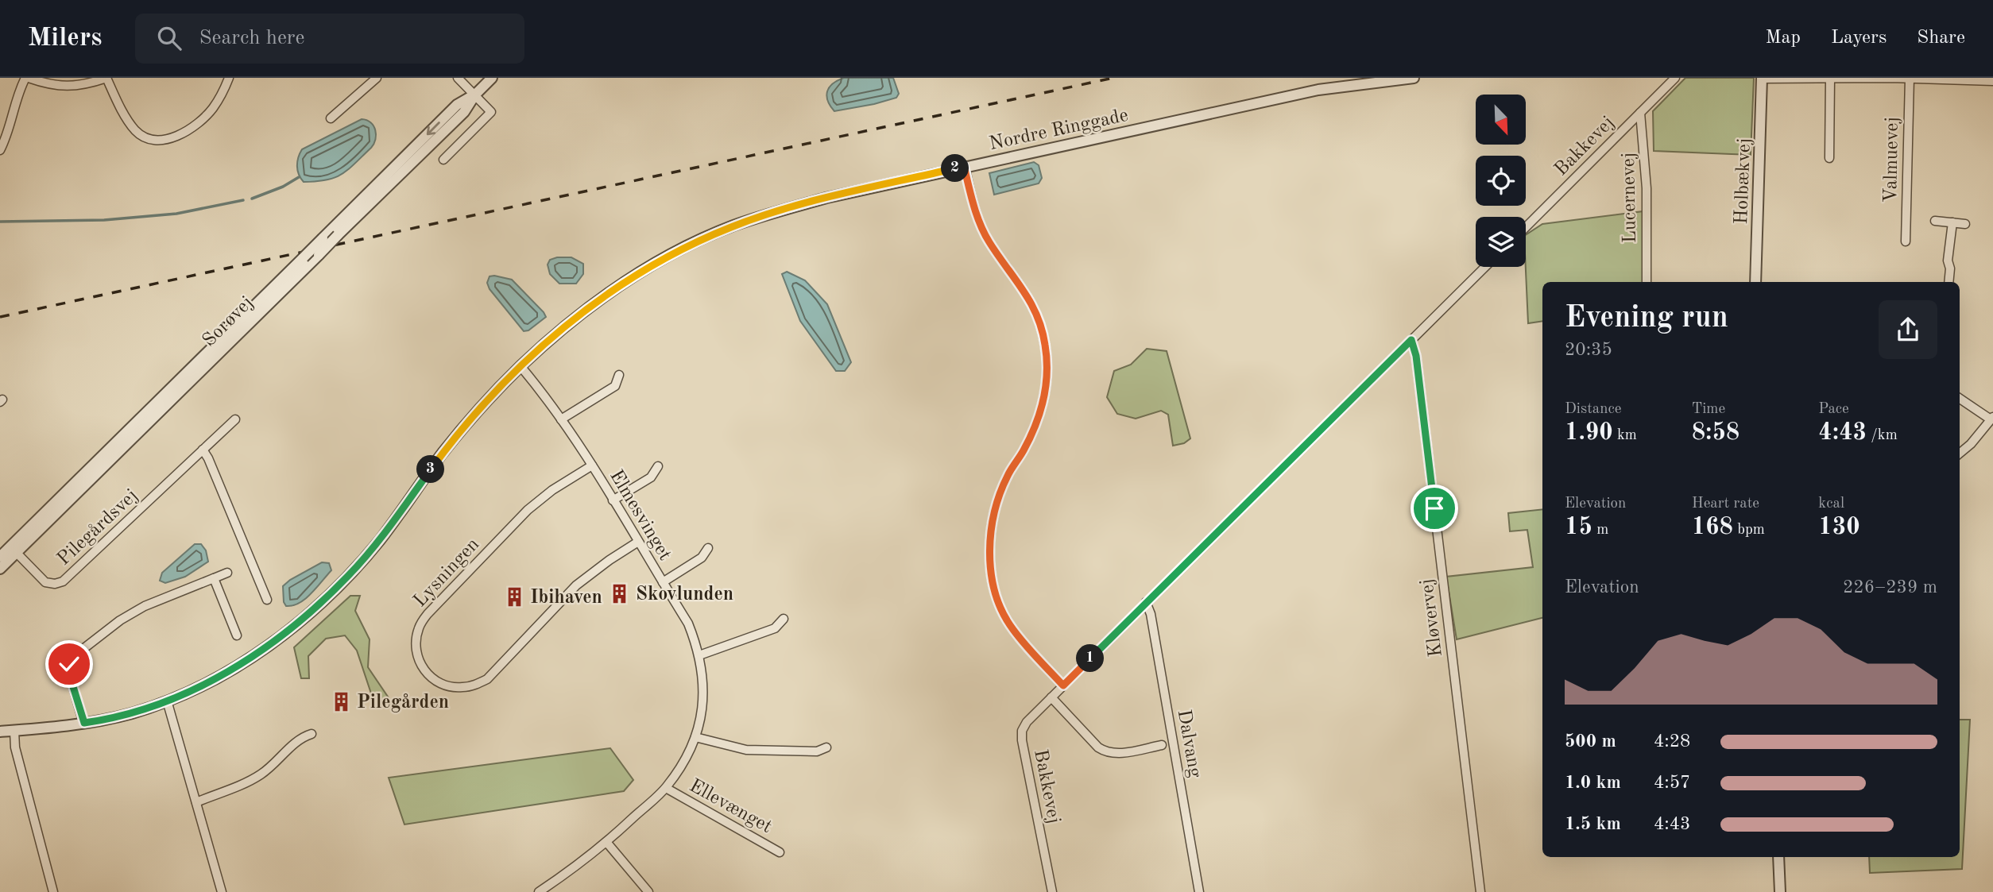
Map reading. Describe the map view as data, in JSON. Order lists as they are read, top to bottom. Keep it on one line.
{"streets":{"street":["Nordre Ringgade","Bakkevej","Valmuevej","Holbækvej","Lucernevej","Sorøvej","Elmesvinget","Pilegårdsvej","Lysningen","Kløvervej","Dalvang","Ellevænget"]},"crossings":[["Nordre Ringgade","Elmesvinget"],["Bakkevej","Lucernevej"],["Bakkevej","Kløvervej"],["Bakkevej","Dalvang"],["Sorøvej","Pilegårdsvej"],["Elmesvinget","Lysningen"],["Elmesvinget","Ellevænget"]],"places":{"building":["Skovlunden","Ibihaven","Pilegården"]},"north":"bottom right","page":{"header":"Milers","search":"Search here","nav":["Map","Layers","Share"],"pins":["2","3","1"],"heading":["Evening run","20:35"],"stats":[["Distance","1.90 km"],["Time","8:58"],["Pace","4:43 /km"],["Elevation","15 m"],["Heart rate","168 bpm"],["kcal","130"]],"chart":["Elevation","226–239 m"],"list":[{"name":"500 m","note":"4:28"},{"name":"1.0 km","note":"4:57"},{"name":"1.5 km","note":"4:43"}]}}
